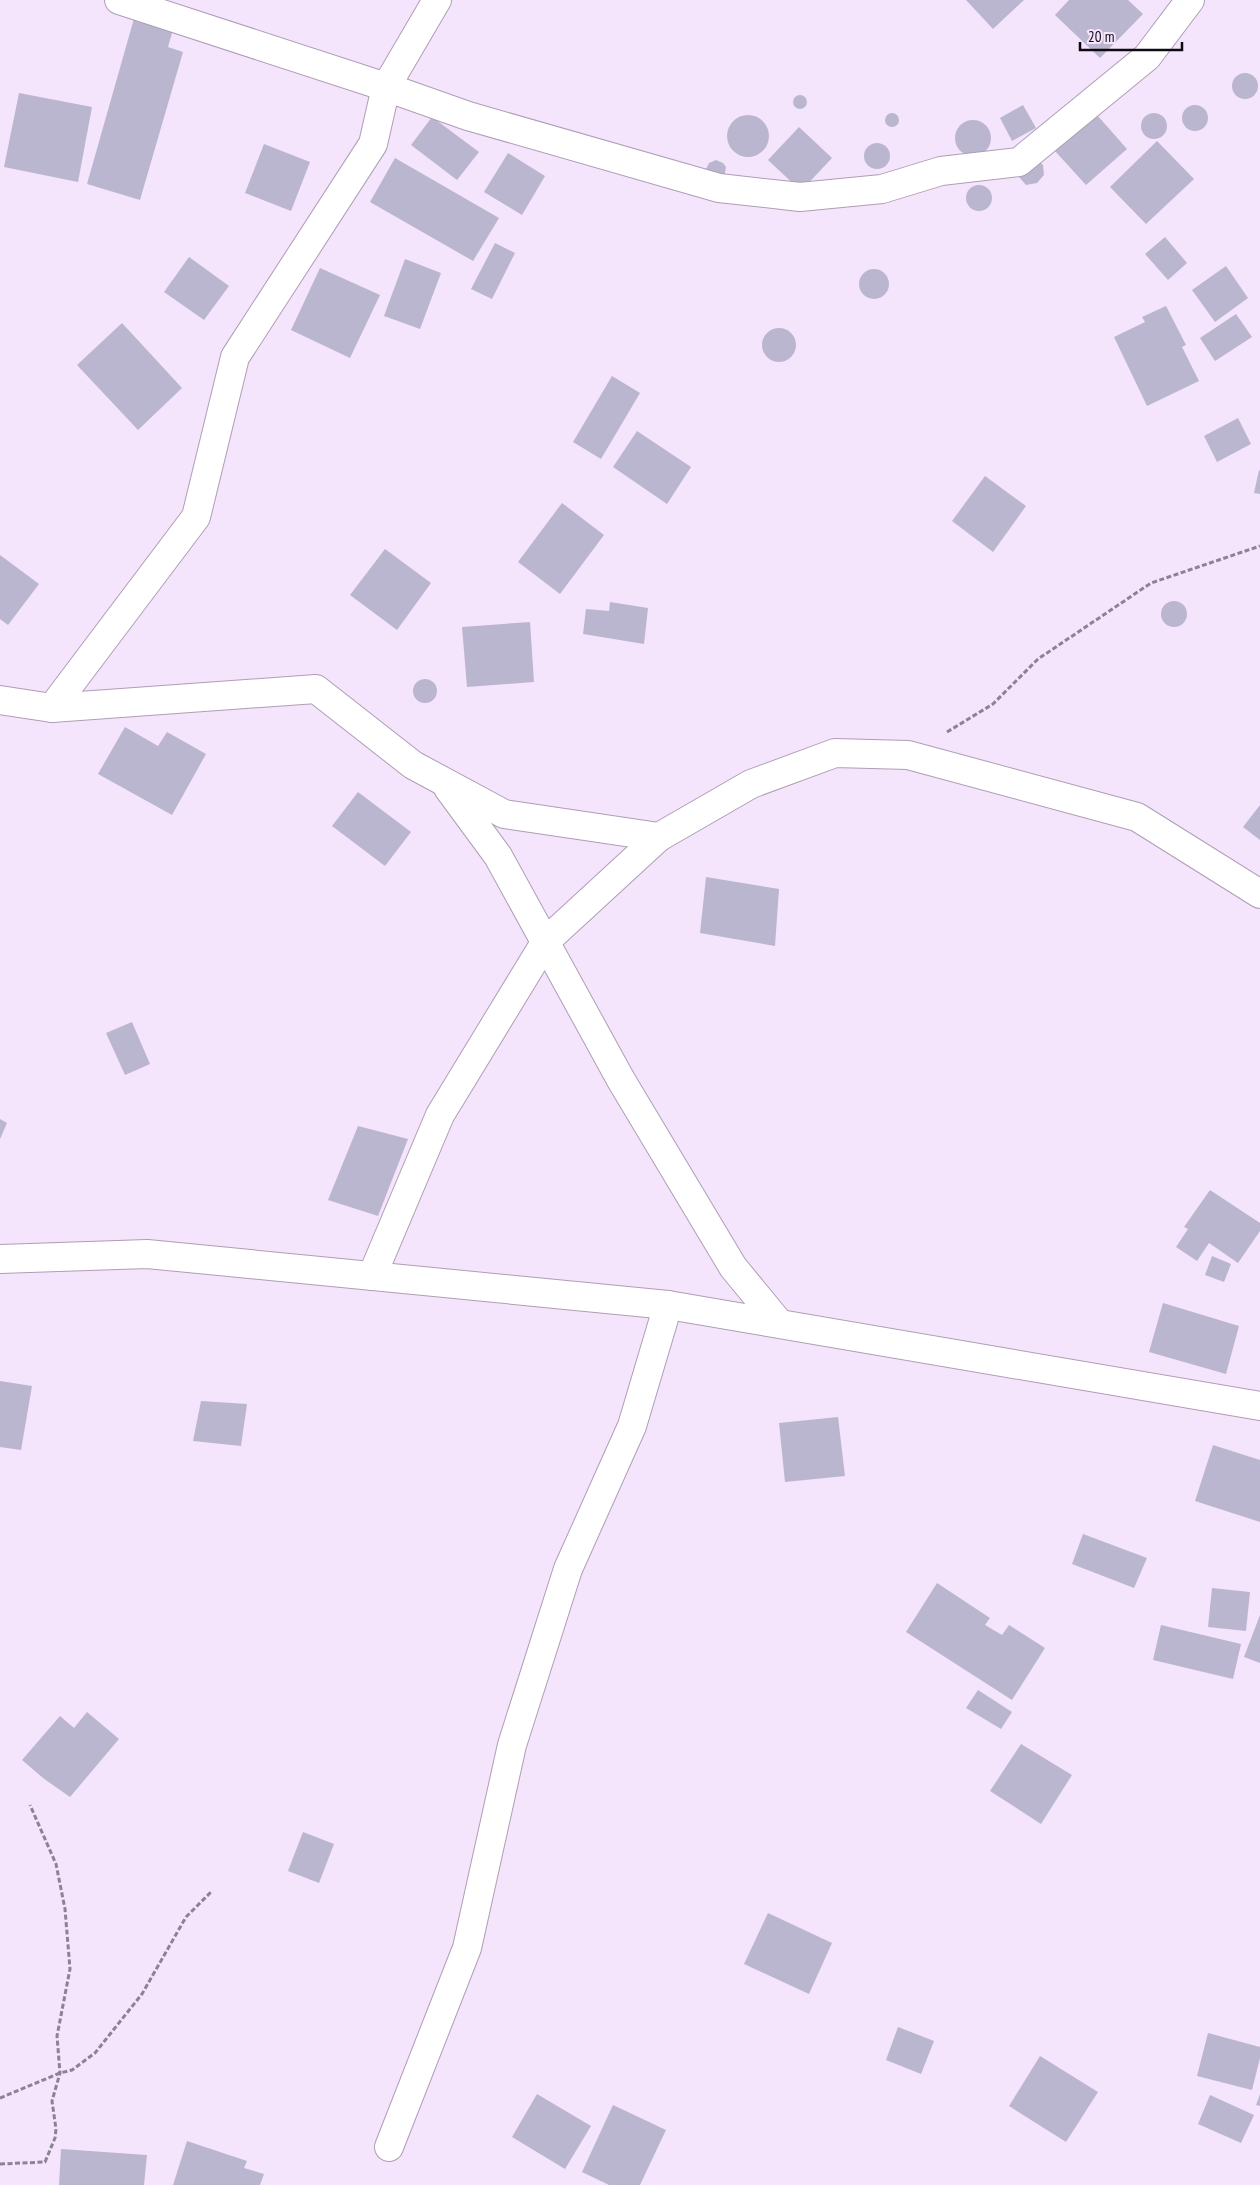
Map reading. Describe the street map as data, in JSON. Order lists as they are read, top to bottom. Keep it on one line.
{"scale_bar":"20 m"}
